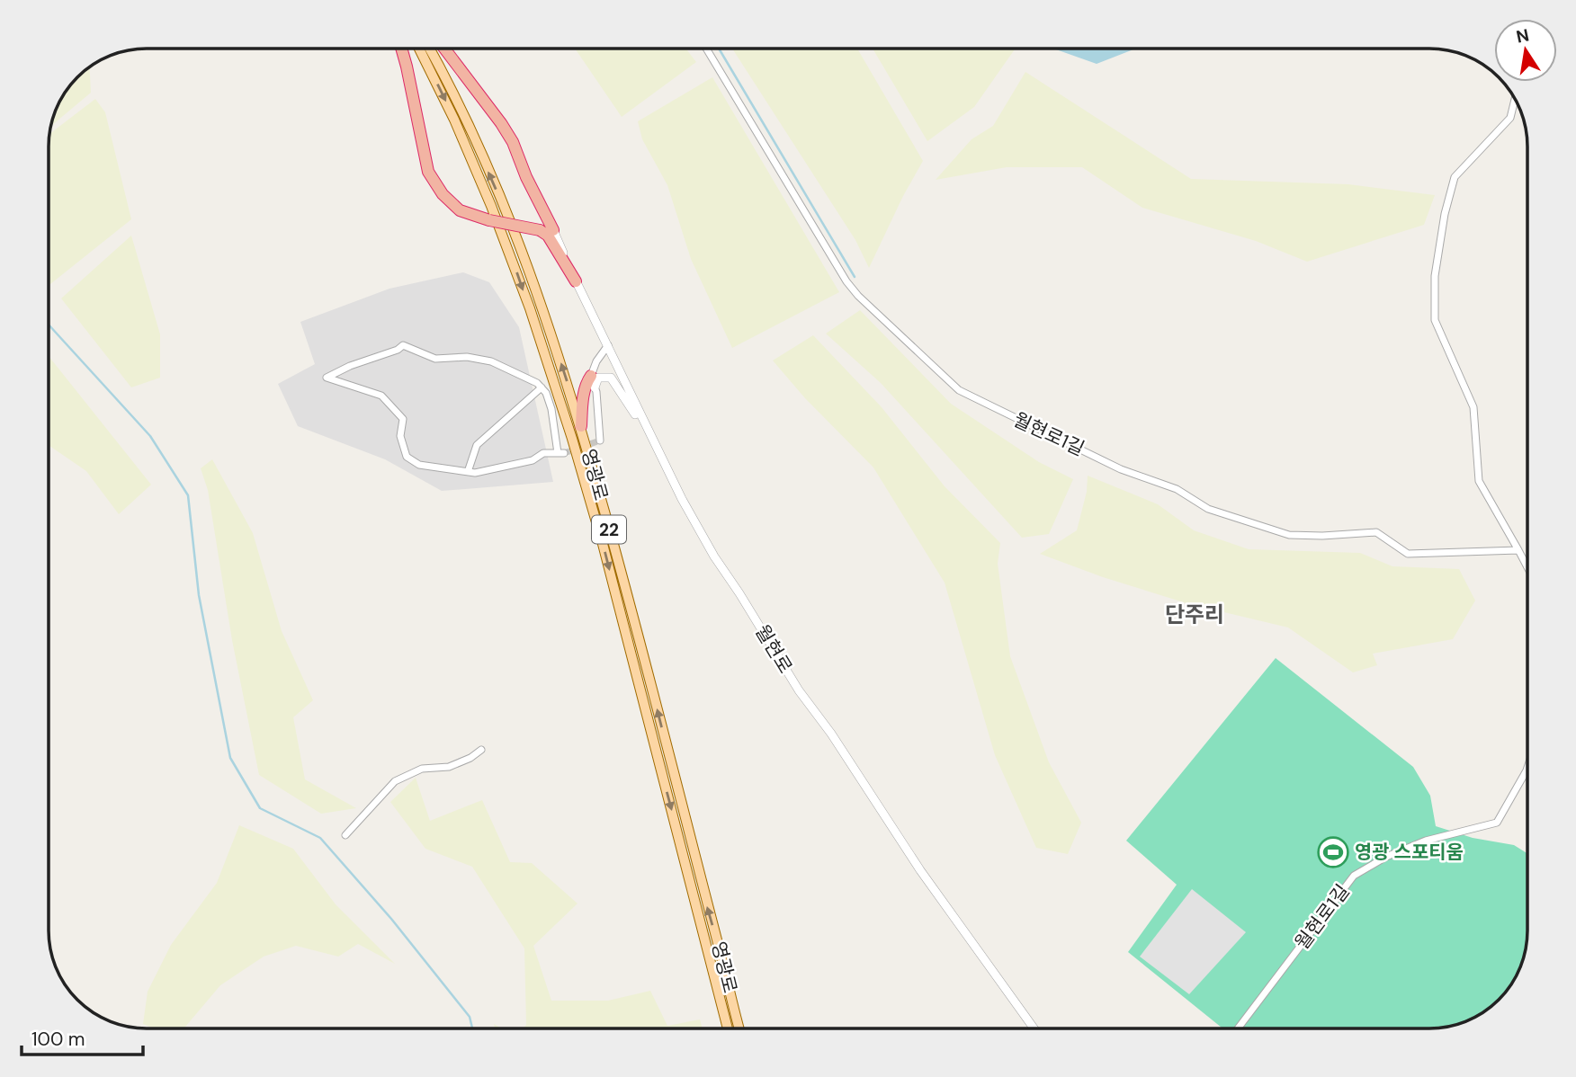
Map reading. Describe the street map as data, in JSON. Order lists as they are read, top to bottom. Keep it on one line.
{"streets":{"main road":["영광로","22"],"street":["월현로1길","월현로"]},"districts":["단주리"],"places":{"sports":["영광 스포티움"]},"scale_bar":"100 m","north":"top"}
